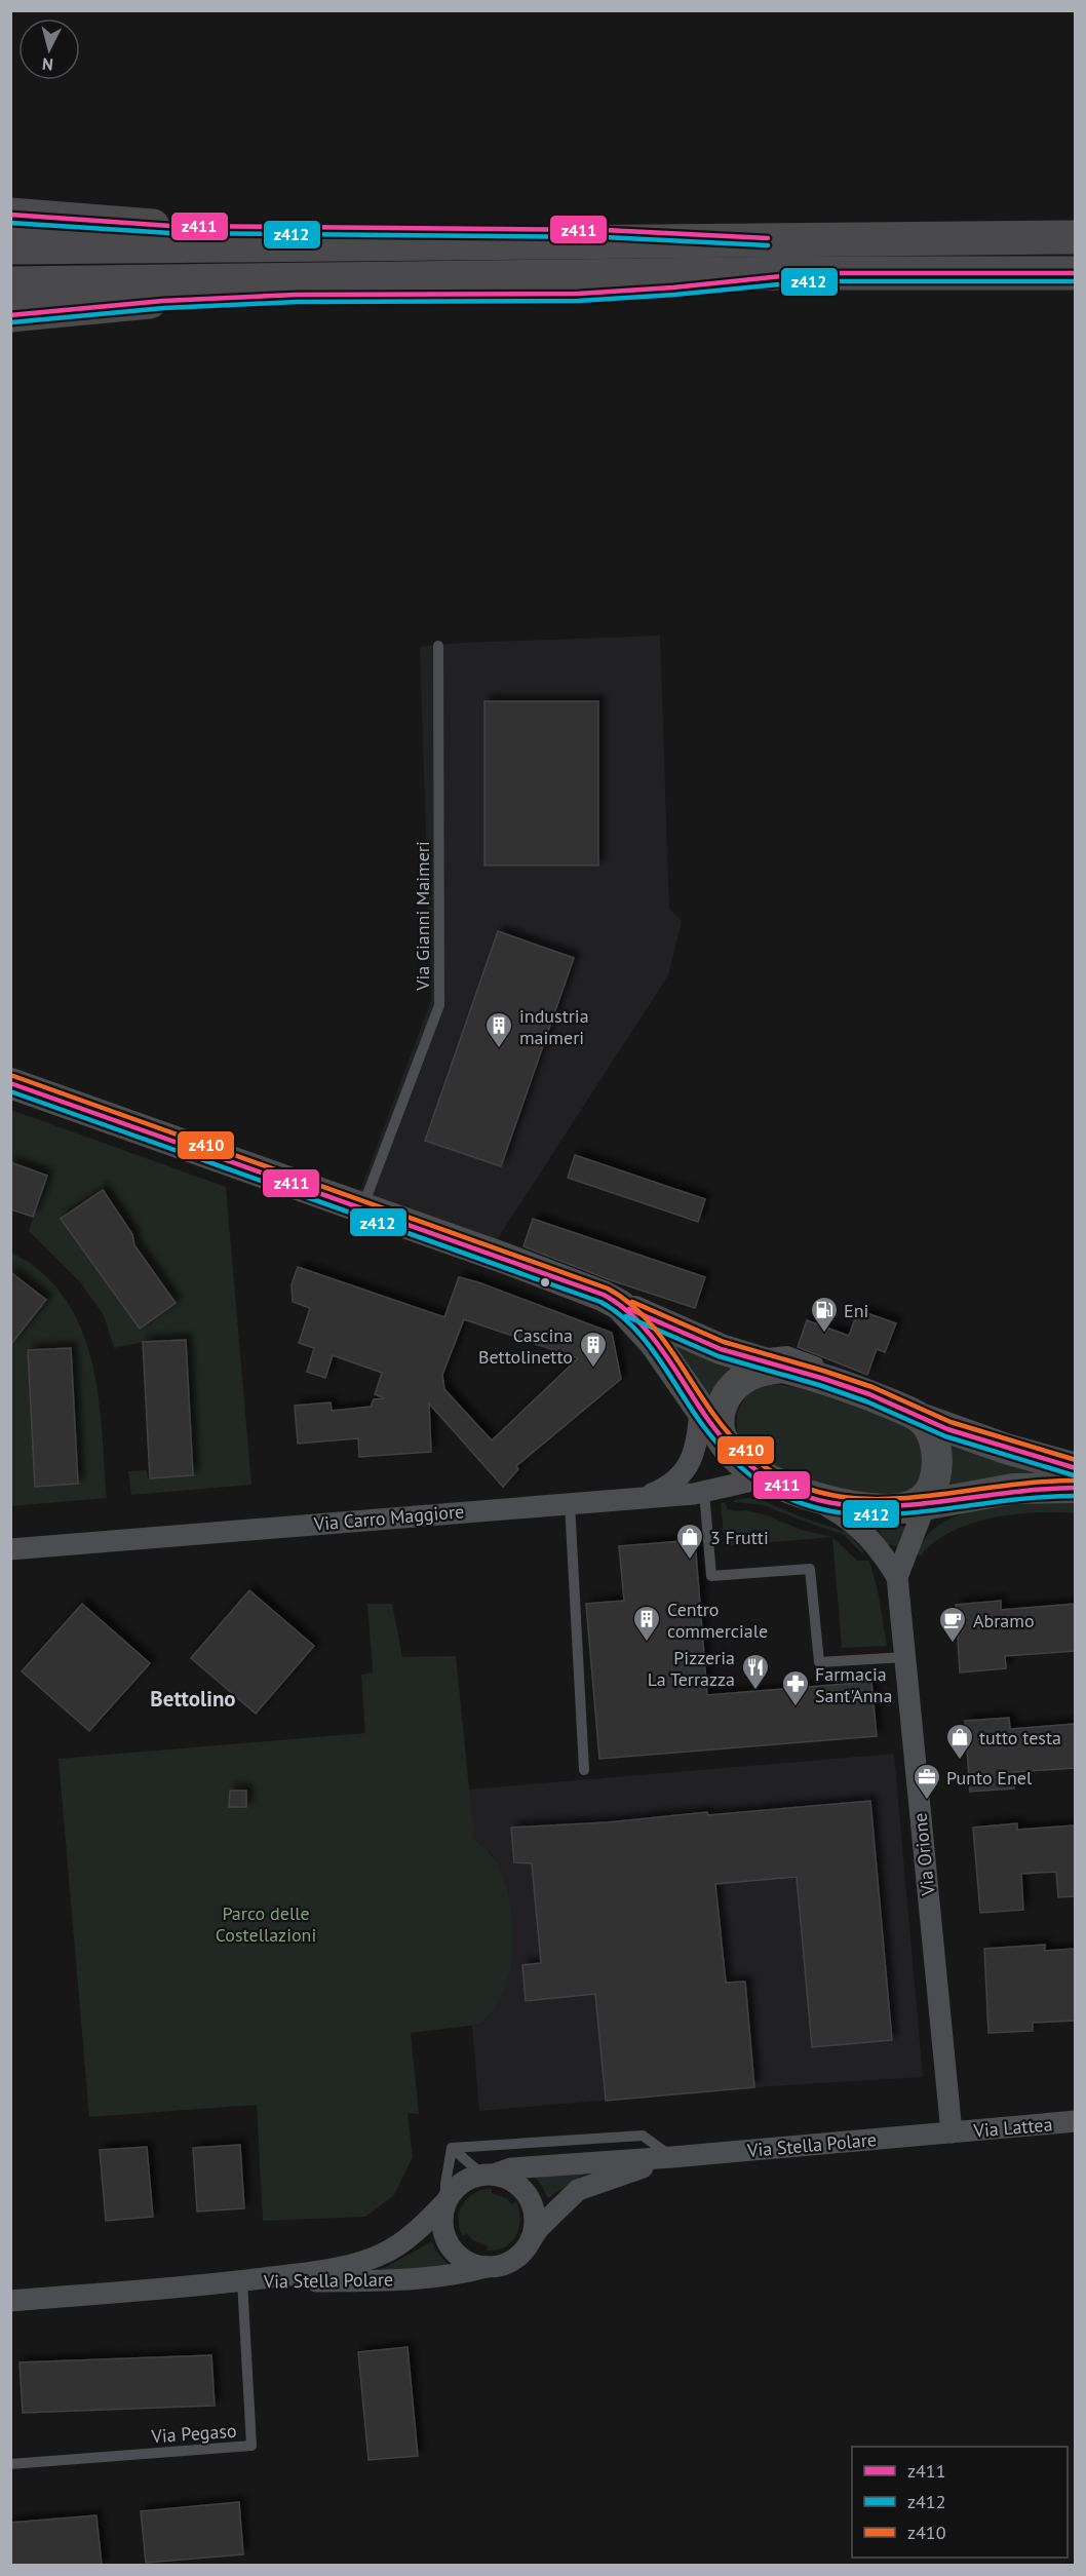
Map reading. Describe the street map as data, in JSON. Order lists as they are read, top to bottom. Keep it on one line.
{"streets":{"street":["Via Carro Maggiore","Via Orione","Via Lattea","Via Stella Polare"],"lane":["Via Gianni Maimeri","Via Pegaso"]},"crossings":[["Via Orione","Via Lattea"],["Via Orione","Via Stella Polare"],["Via Lattea","Via Stella Polare"],["Via Stella Polare","Via Pegaso"]],"districts":["Bettolino"],"parks":["Parco delle Costellazioni"],"places":{"building":["industria maimeri","Cascina Bettolinetto","Centro commerciale"],"fuel station":["Eni"],"shop":["3 Frutti","tutto testa"],"cafe":["Abramo"],"restaurant":["Pizzeria La Terrazza"],"pharmacy":["Farmacia Sant'Anna"],"office":["Punto Enel"]},"lines":["transit line z411","transit line z412","transit line z410"],"legend":["z411","z412","z410"],"north":"bottom"}
